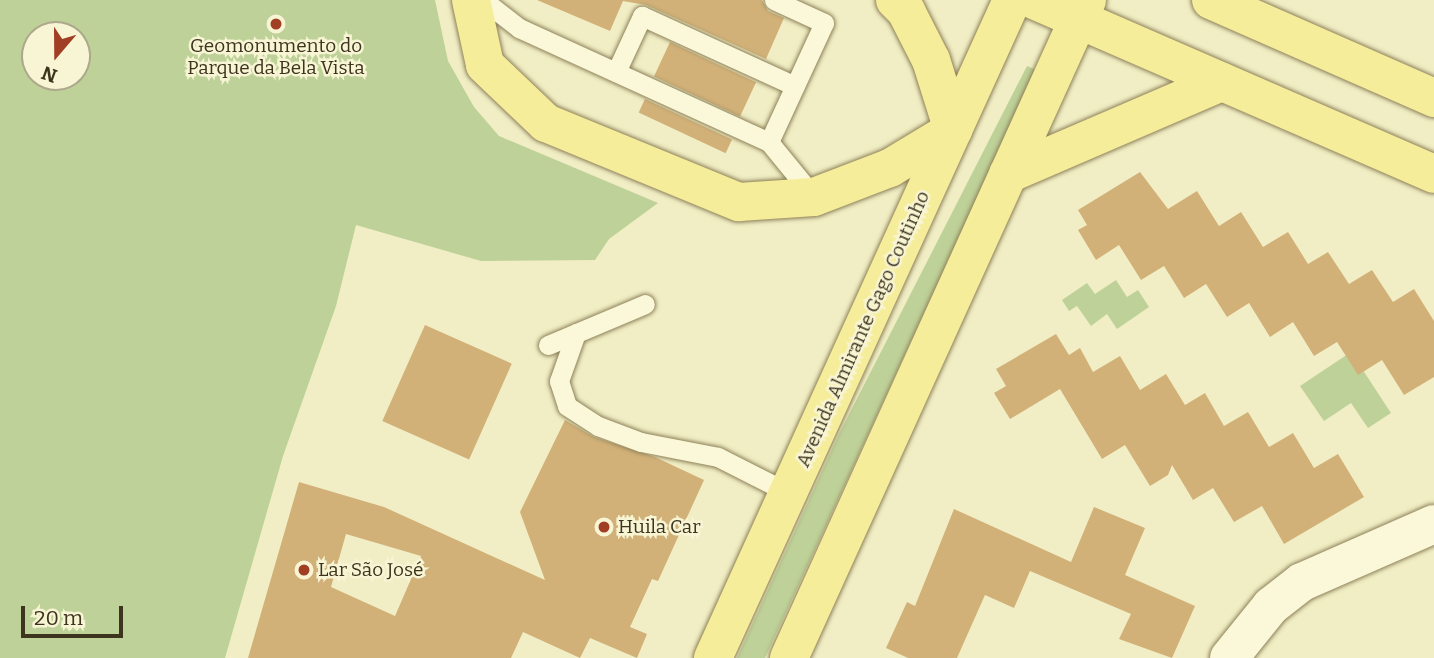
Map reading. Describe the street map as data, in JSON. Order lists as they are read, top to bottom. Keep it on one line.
{"streets":{"main road":["Avenida Almirante Gago Coutinho"]},"places":["Geomonumento do Parque da Bela Vista","Huila Car","Lar São José"],"scale_bar":"20 m","north":"bottom"}
